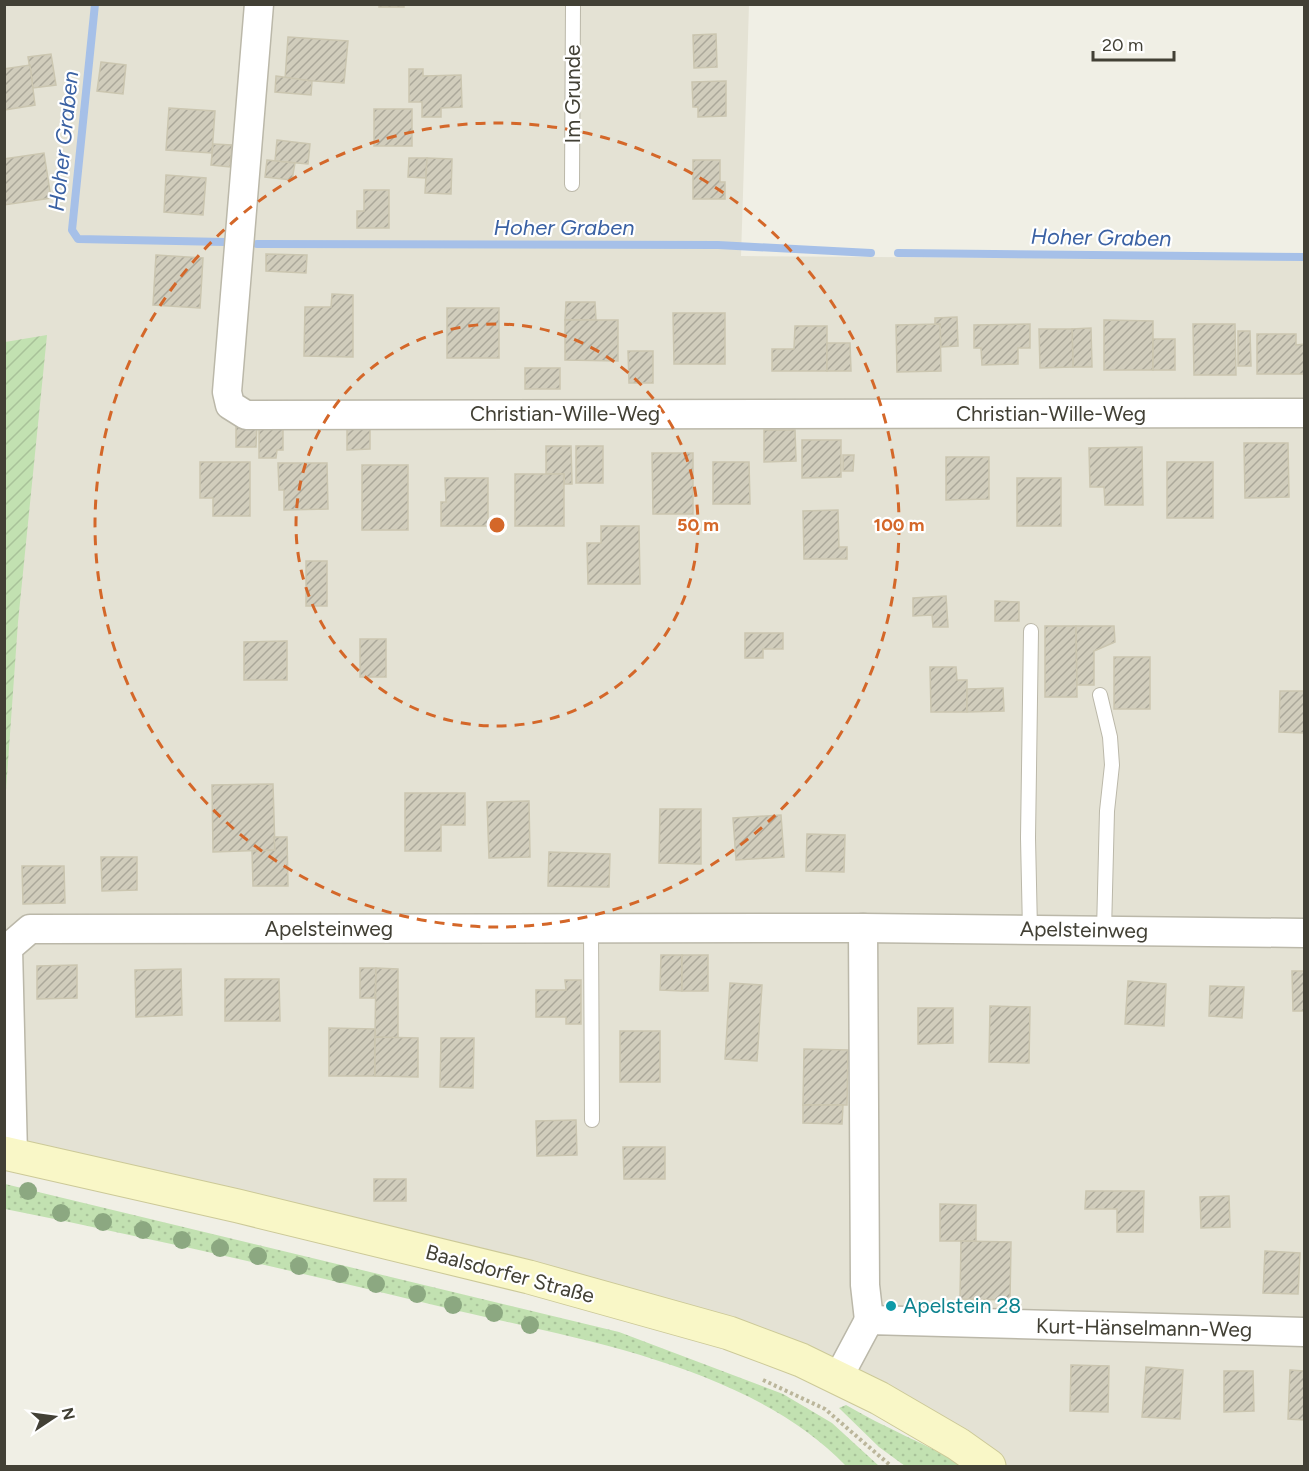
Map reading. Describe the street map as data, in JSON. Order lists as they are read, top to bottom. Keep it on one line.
{"streets":{"main road":["Baalsdorfer Straße"],"street":["Christian-Wille-Weg","Apelsteinweg","Kurt-Hänselmann-Weg"],"lane":["Im Grunde"]},"crossings":[["Apelsteinweg","Baalsdorfer Straße"]],"water":["Hoher Graben"],"places":["Apelstein 28"],"scale_bar":"20 m","north":"right","rings":["50 m","100 m"]}
